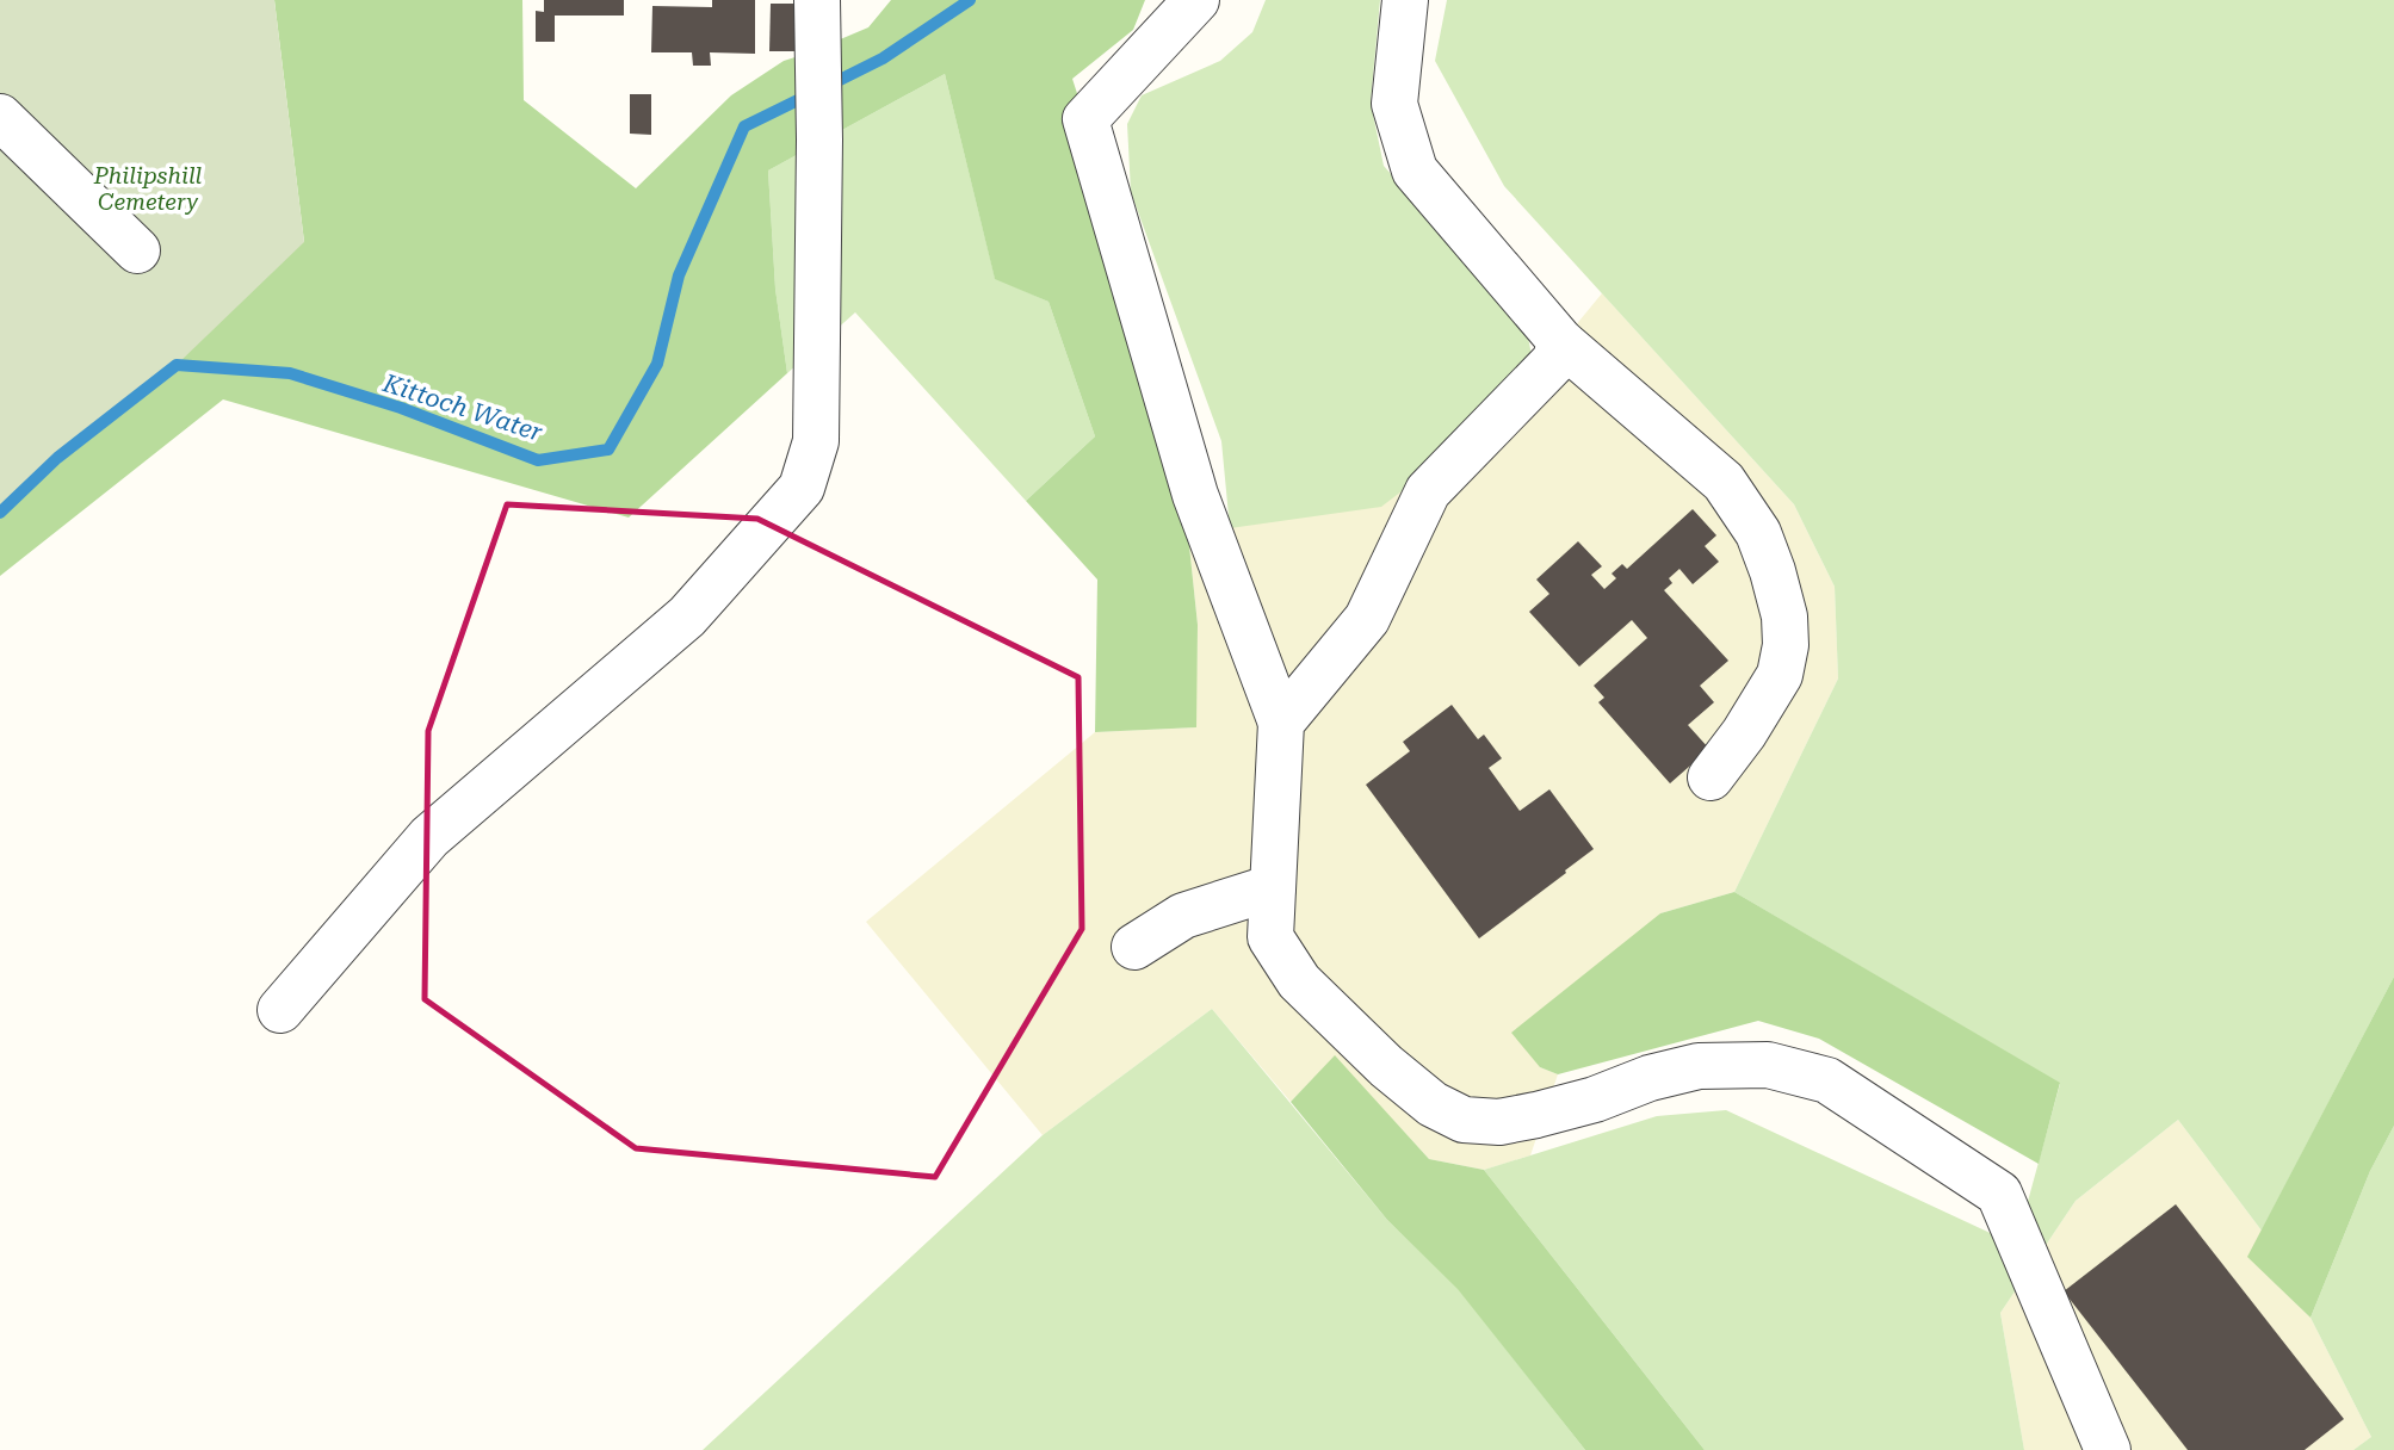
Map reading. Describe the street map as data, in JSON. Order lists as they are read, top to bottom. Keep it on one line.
{"water":["Kittoch Water"],"parks":["Philipshill Cemetery"]}
